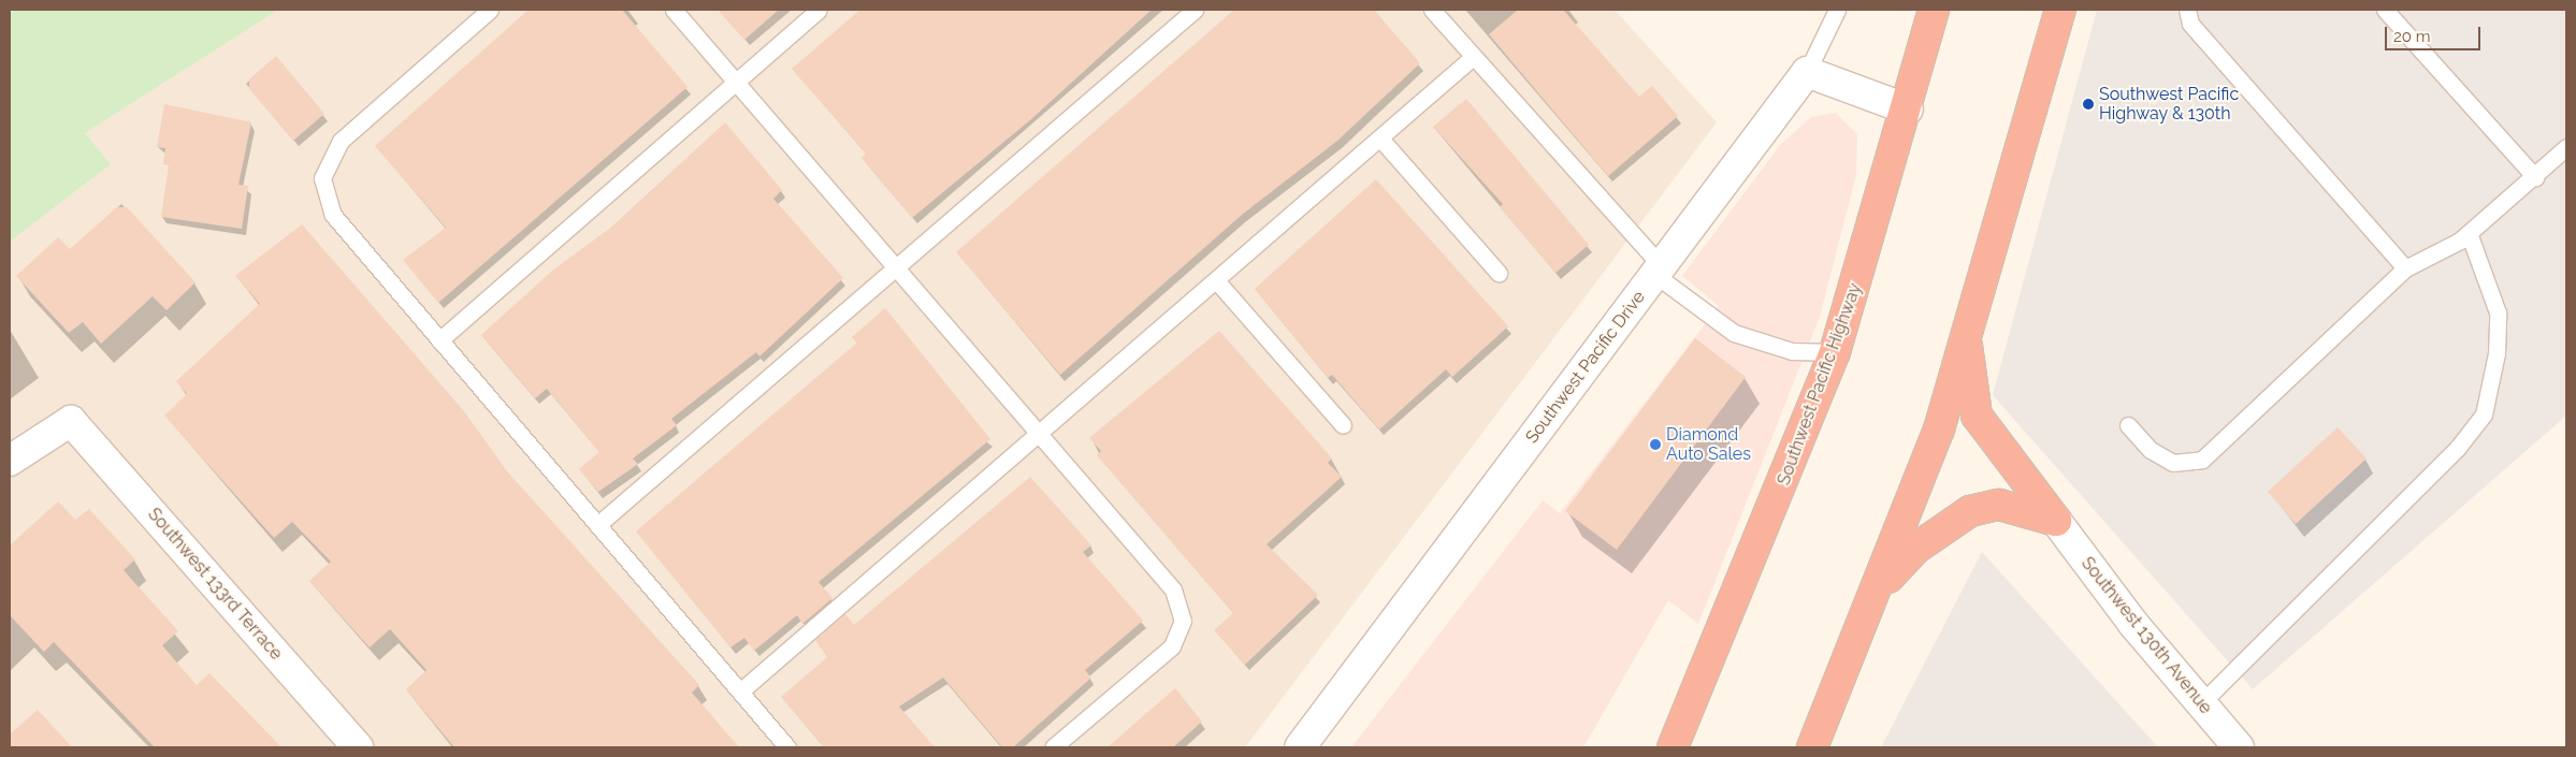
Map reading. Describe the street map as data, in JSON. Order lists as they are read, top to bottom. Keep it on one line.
{"streets":{"highway":["Southwest Pacific Highway"],"street":["Southwest Pacific Drive","Southwest 133rd Terrace","Southwest 130th Avenue"]},"places":["Southwest Pacific Highway & 130th","Diamond Auto Sales"],"scale_bar":"20 m"}
